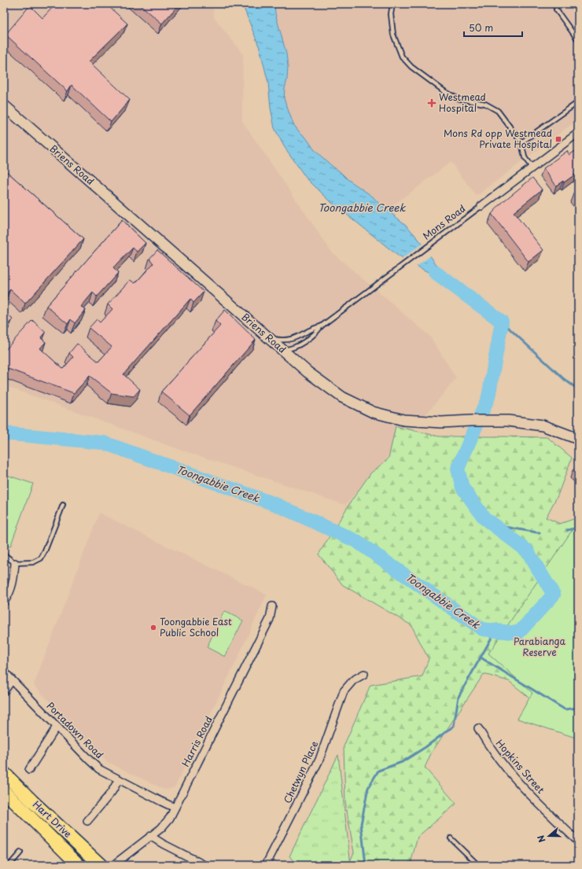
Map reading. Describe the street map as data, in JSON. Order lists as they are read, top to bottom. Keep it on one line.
{"streets":{"highway":["Hart Drive"],"street":["Briens Road","Mons Road","Portadown Road","Harris Road","Hopkins Street","Chetwyn Place"]},"crossings":[["Briens Road","Mons Road"],["Portadown Road","Harris Road"]],"water":["Toongabbie Creek"],"parks":["Parabianga Reserve"],"places":{"health":["Westmead Hospital"],"transit":["Mons Rd opp Westmead Private Hospital"],"other":["Toongabbie East Public School"]},"scale_bar":"50 m","north":"left"}
